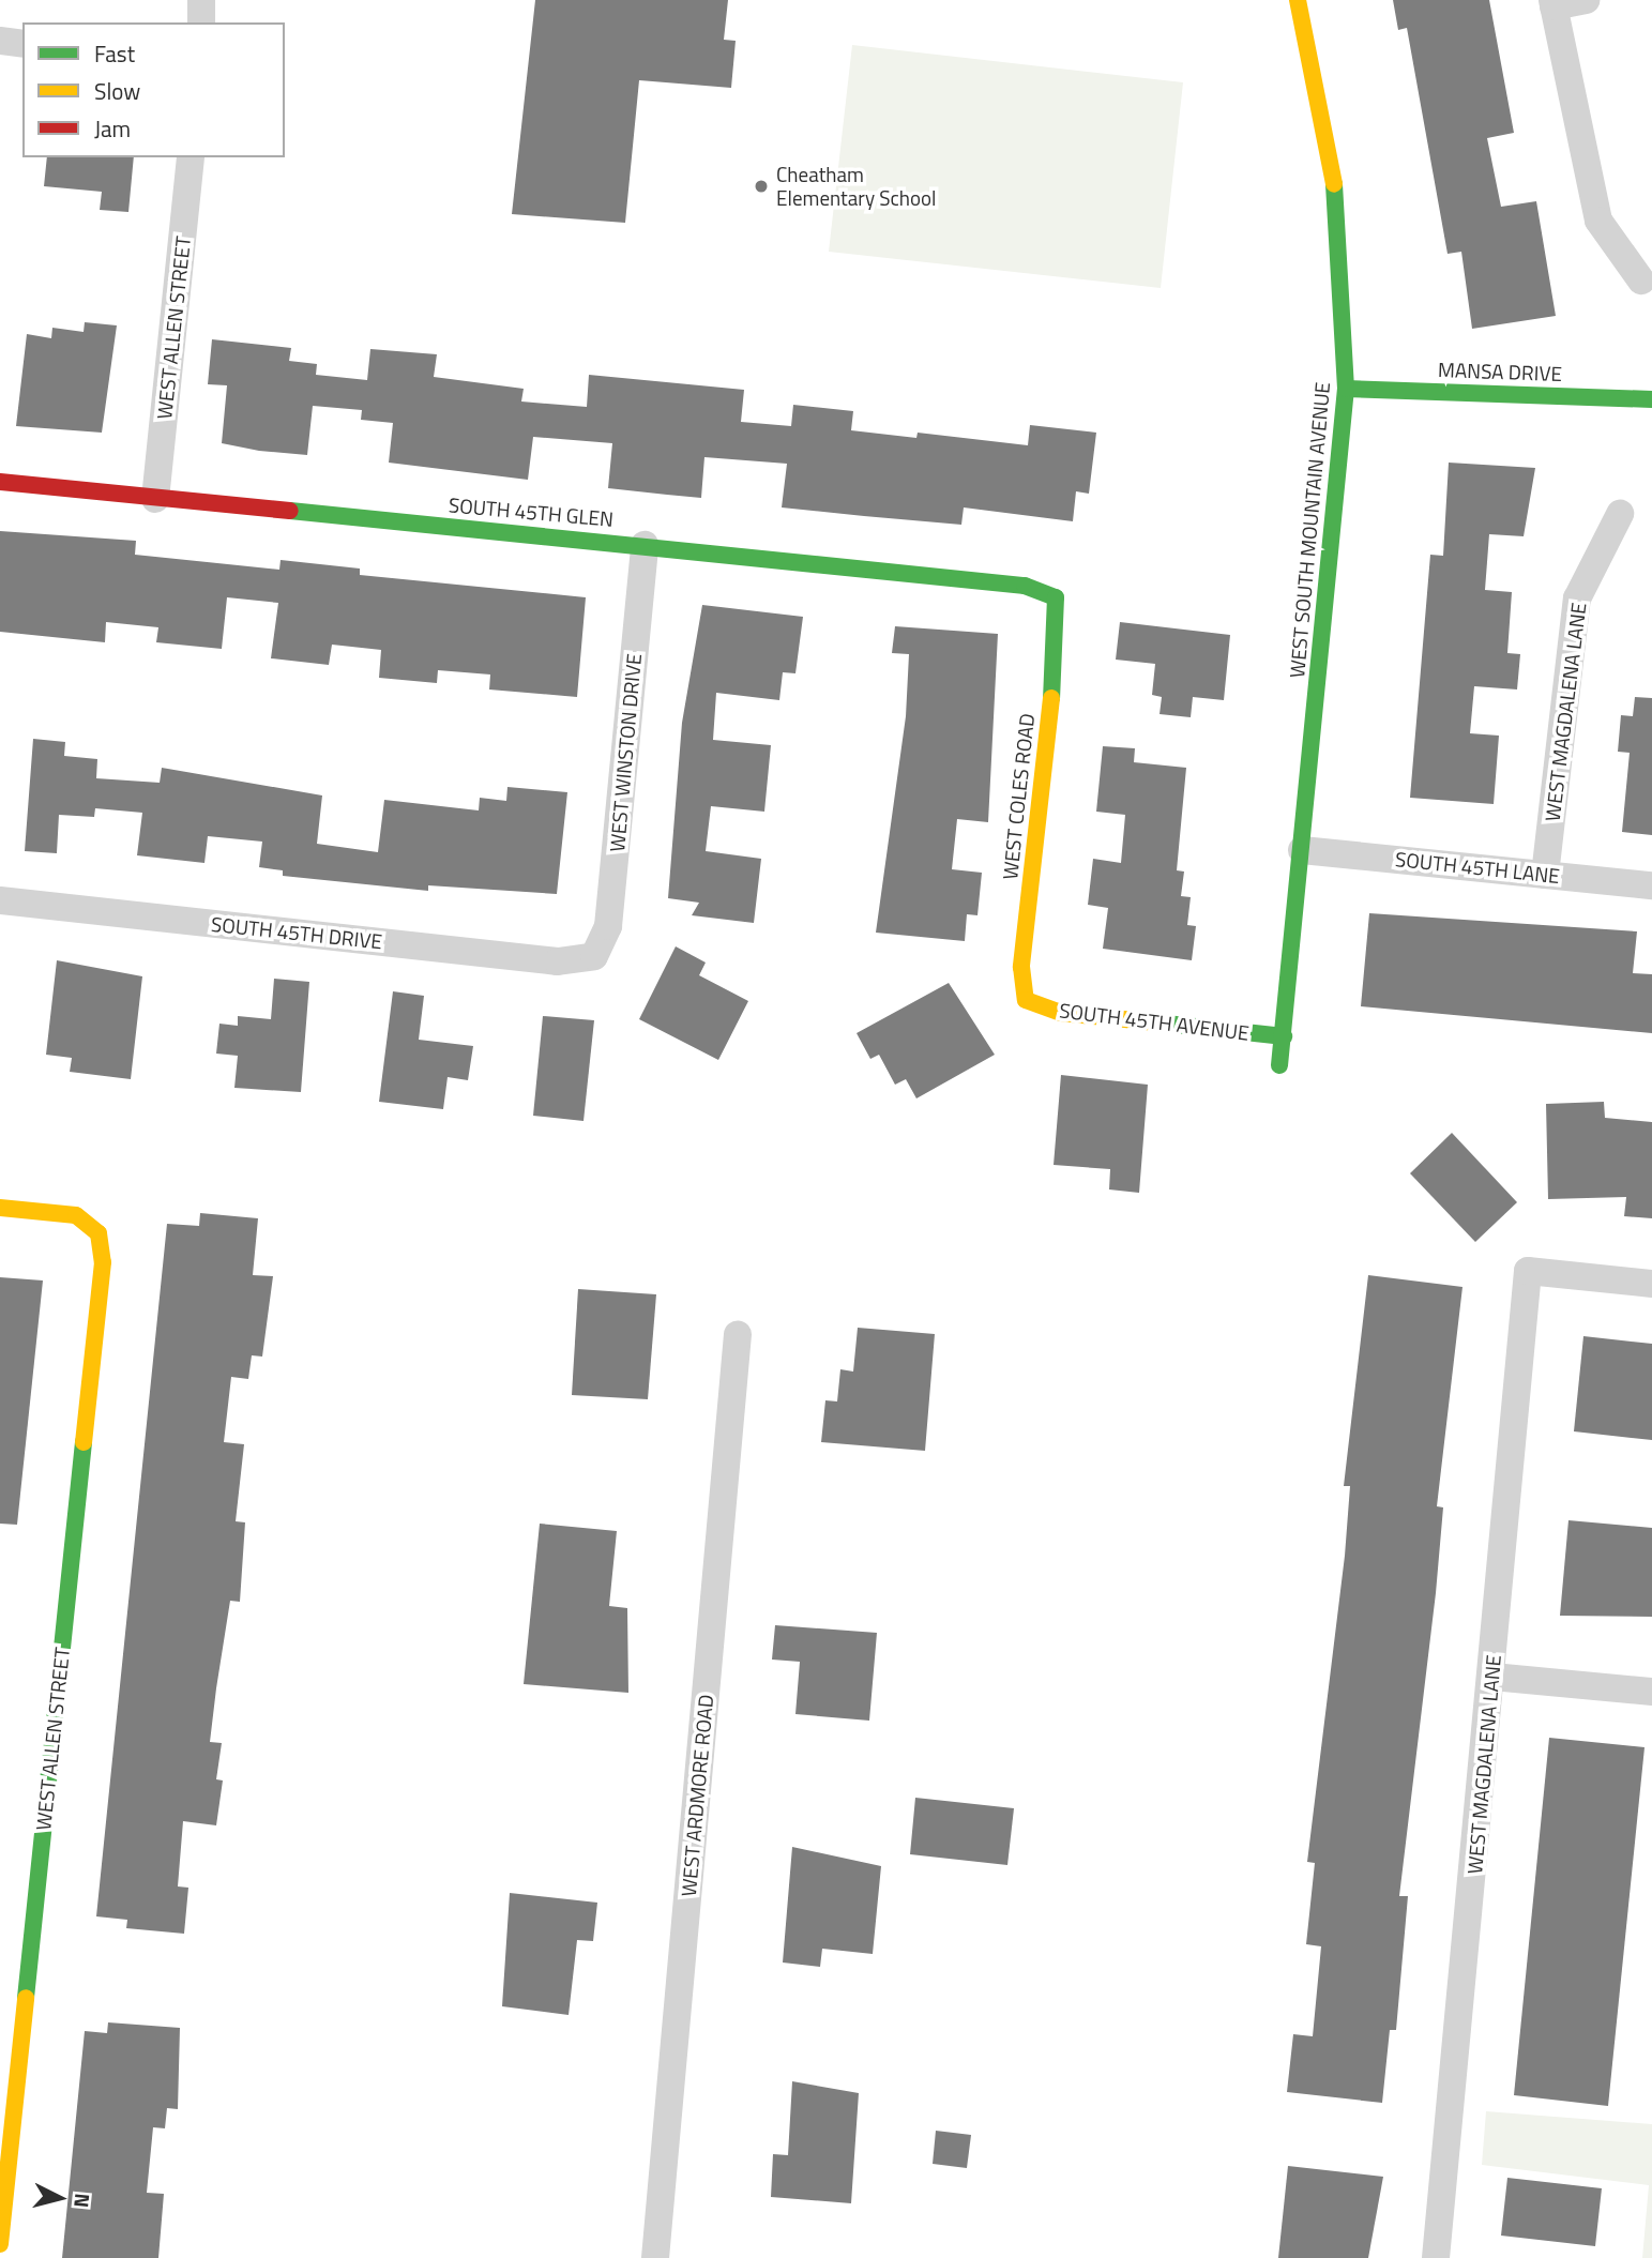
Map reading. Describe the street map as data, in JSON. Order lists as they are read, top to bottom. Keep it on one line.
{"streets":{"street":["WEST ALLEN STREET","MANSA DRIVE","SOUTH 45TH GLEN","WEST SOUTH MOUNTAIN AVENUE","WEST MAGDALENA LANE","WEST WINSTON DRIVE","WEST COLES ROAD","SOUTH 45TH LANE","SOUTH 45TH DRIVE","SOUTH 45TH AVENUE","WEST ARDMORE ROAD"]},"crossings":[["WEST ALLEN STREET","SOUTH 45TH GLEN"],["MANSA DRIVE","WEST SOUTH MOUNTAIN AVENUE"],["SOUTH 45TH GLEN","WEST WINSTON DRIVE"],["SOUTH 45TH GLEN","WEST COLES ROAD"],["WEST SOUTH MOUNTAIN AVENUE","SOUTH 45TH LANE"],["WEST SOUTH MOUNTAIN AVENUE","SOUTH 45TH AVENUE"],["WEST MAGDALENA LANE","SOUTH 45TH LANE"],["WEST WINSTON DRIVE","SOUTH 45TH DRIVE"],["WEST COLES ROAD","SOUTH 45TH AVENUE"]],"places":["Cheatham Elementary School"],"legend":["Fast","Slow","Jam"],"north":"right"}
